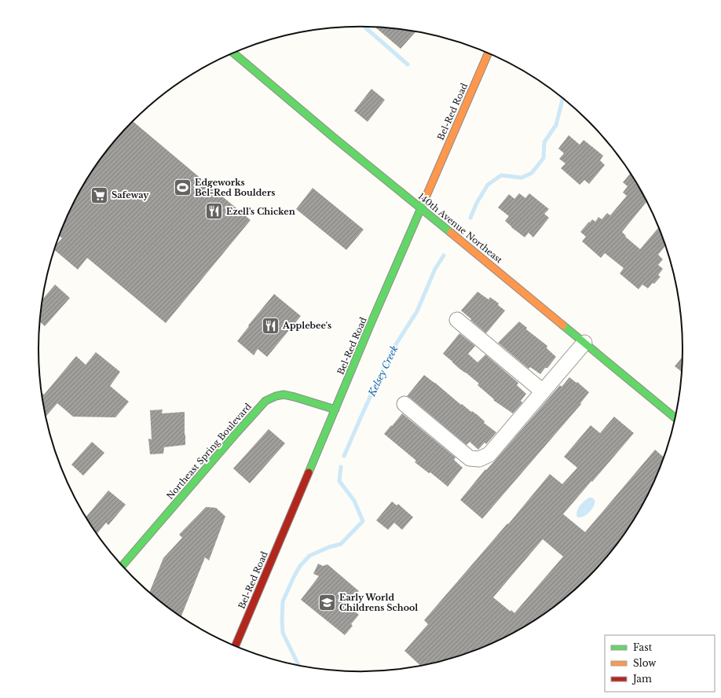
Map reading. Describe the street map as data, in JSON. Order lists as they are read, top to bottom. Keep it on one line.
{"streets":{"main road":["Bel-Red Road","140th Avenue Northeast","Northeast Spring Boulevard"]},"crossings":[["Bel-Red Road","140th Avenue Northeast"],["Bel-Red Road","Northeast Spring Boulevard"]],"water":["Kelsey Creek"],"places":{"sports":["Edgeworks Bel-Red Boulders"],"supermarket":["Safeway"],"restaurant":["Ezell's Chicken","Applebee's"],"school or university":["Early World Childrens School"]},"legend":["Fast","Slow","Jam"]}
